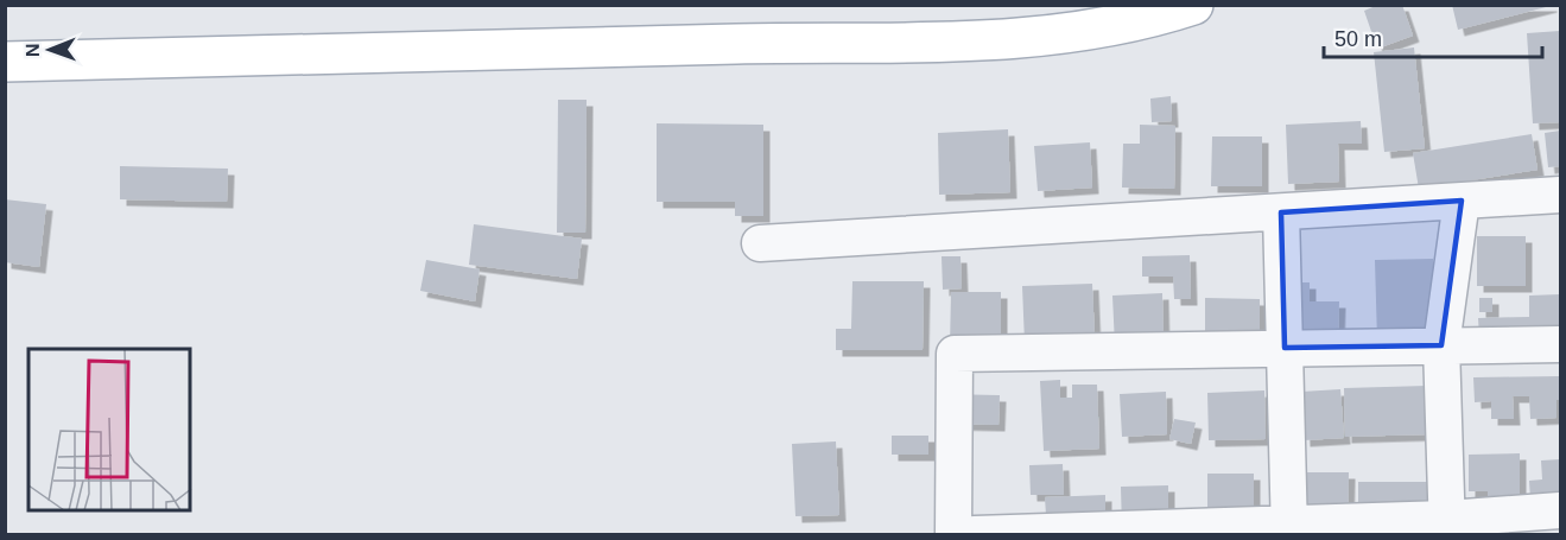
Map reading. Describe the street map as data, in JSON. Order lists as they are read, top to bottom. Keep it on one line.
{"scale_bar":"50 m","north":"left"}
